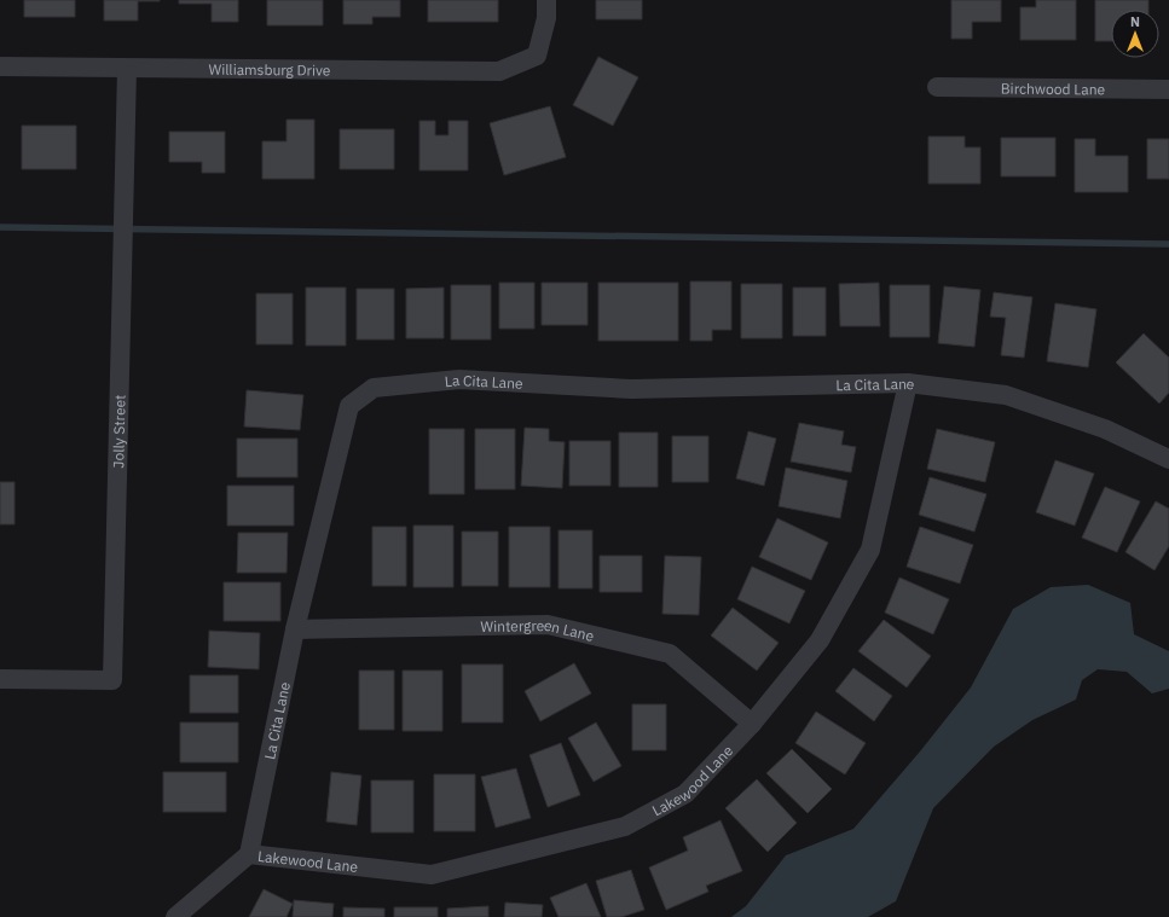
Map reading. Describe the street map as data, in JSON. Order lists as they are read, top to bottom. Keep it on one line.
{"streets":{"street":["Williamsburg Drive","Birchwood Lane","La Cita Lane","Jolly Street","Wintergreen Lane","Lakewood Lane"]},"crossings":[["Williamsburg Drive","Jolly Street"],["La Cita Lane","Wintergreen Lane"],["La Cita Lane","Lakewood Lane"],["Wintergreen Lane","Lakewood Lane"]],"north":"top"}
